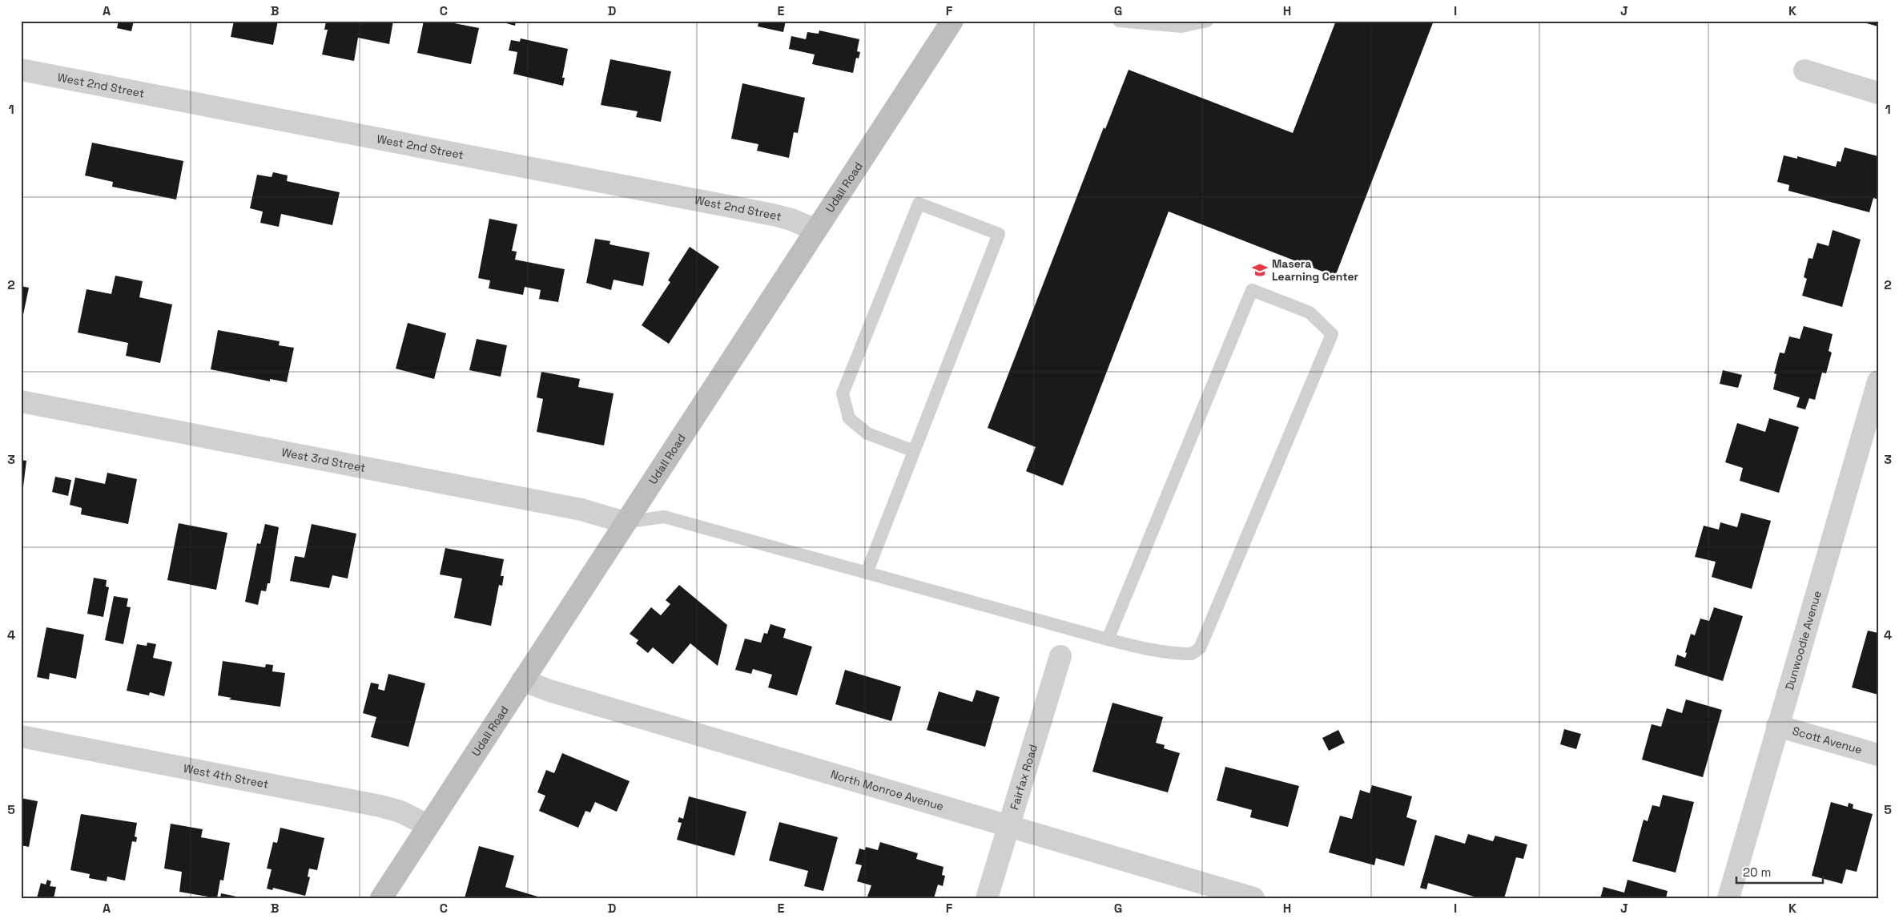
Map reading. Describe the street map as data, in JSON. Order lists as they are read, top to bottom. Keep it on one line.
{"streets":{"street":["West 2nd Street","Udall Road","West 3rd Street","Dunwoodie Avenue","Scott Avenue","West 4th Street","Fairfax Road","North Monroe Avenue"]},"crossings":[["West 2nd Street","Udall Road"],["Udall Road","West 3rd Street"],["Udall Road","West 4th Street"],["Udall Road","North Monroe Avenue"],["Dunwoodie Avenue","Scott Avenue"],["Fairfax Road","North Monroe Avenue"]],"places":{"school or university":["Masera Learning Center"]},"scale_bar":"20 m","grid":{"columns":["A","B","C","D","E","F","G","H","I","J","K"],"rows":["1","2","3","4","5"]}}
